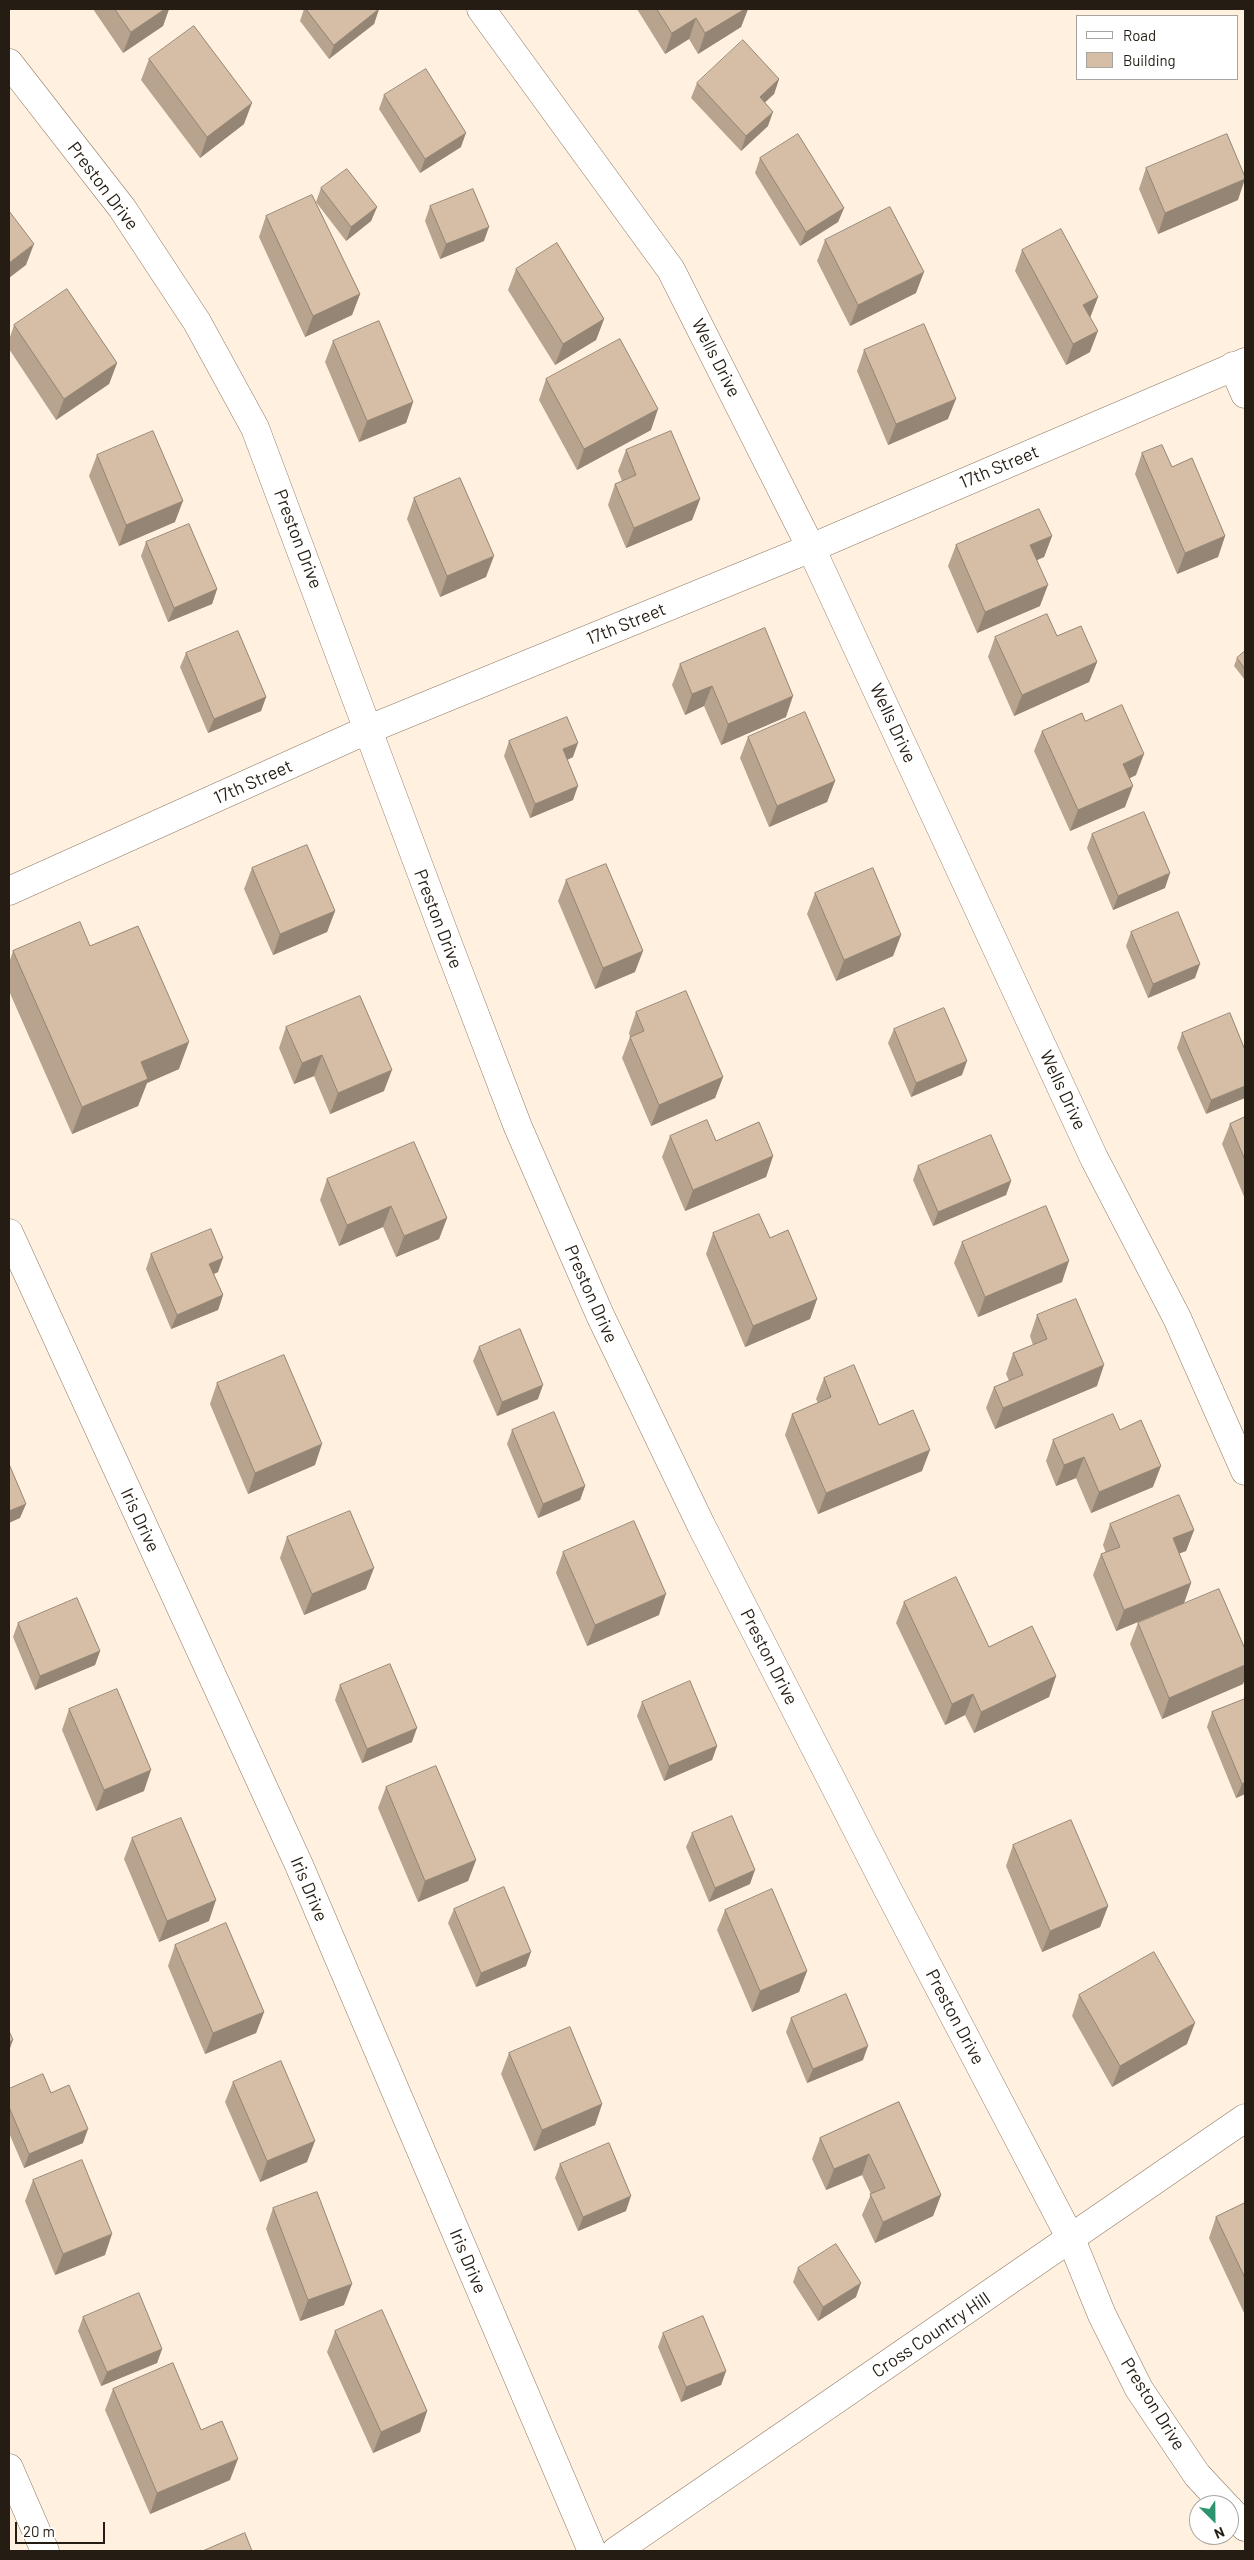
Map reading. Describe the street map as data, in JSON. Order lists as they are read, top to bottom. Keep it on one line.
{"streets":{"street":["Preston Drive","Wells Drive","17th Street","Iris Drive","Cross Country Hill"]},"crossings":[["Preston Drive","17th Street"],["Preston Drive","Cross Country Hill"],["Wells Drive","17th Street"]],"legend":["Road","Building"],"scale_bar":"20 m","north":"bottom right"}
